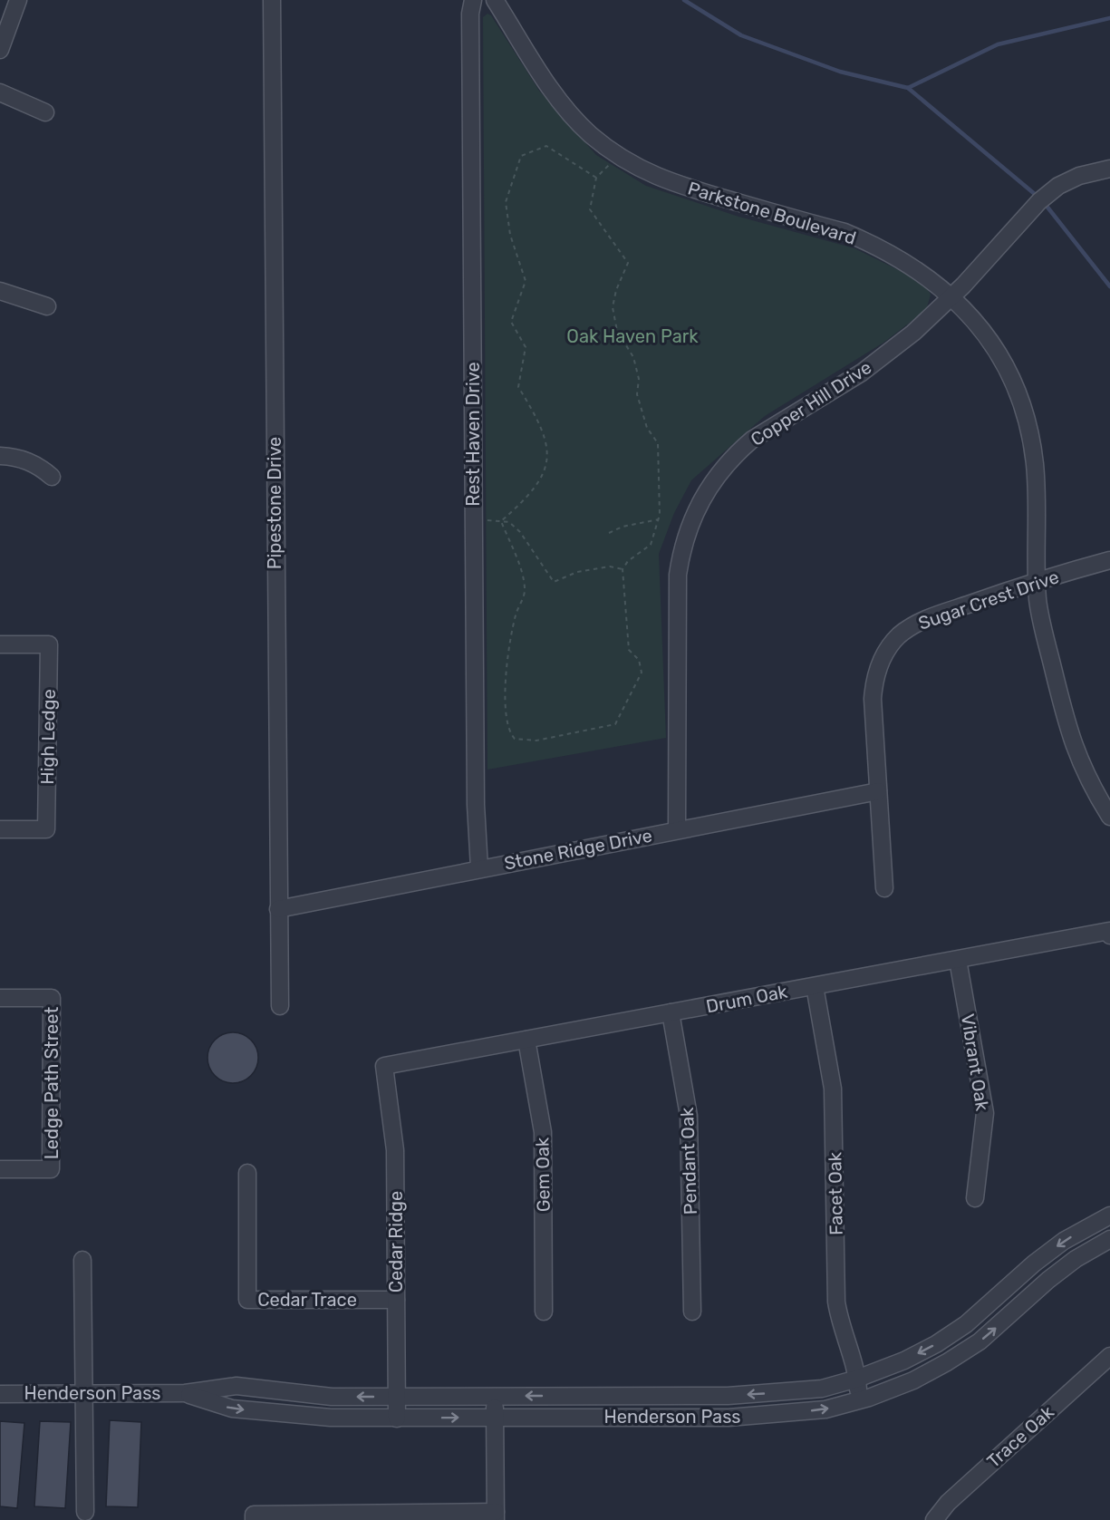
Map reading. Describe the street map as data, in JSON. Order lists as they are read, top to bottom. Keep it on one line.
{"streets":{"street":["Parkstone Boulevard","Copper Hill Drive","Rest Haven Drive","Pipestone Drive","Sugar Crest Drive","High Ledge","Stone Ridge Drive","Drum Oak","Vibrant Oak","Ledge Path Street","Pendant Oak","Gem Oak","Facet Oak","Cedar Ridge","Cedar Trace","Henderson Pass","Trace Oak"]},"crossings":[["Parkstone Boulevard","Copper Hill Drive"],["Parkstone Boulevard","Sugar Crest Drive"],["Copper Hill Drive","Stone Ridge Drive"],["Rest Haven Drive","Stone Ridge Drive"],["Pipestone Drive","Stone Ridge Drive"],["Sugar Crest Drive","Stone Ridge Drive"],["Drum Oak","Vibrant Oak"],["Drum Oak","Pendant Oak"],["Drum Oak","Gem Oak"],["Drum Oak","Facet Oak"],["Drum Oak","Cedar Ridge"],["Facet Oak","Henderson Pass"],["Cedar Ridge","Cedar Trace"],["Cedar Ridge","Henderson Pass"]],"parks":["Oak Haven Park"]}
